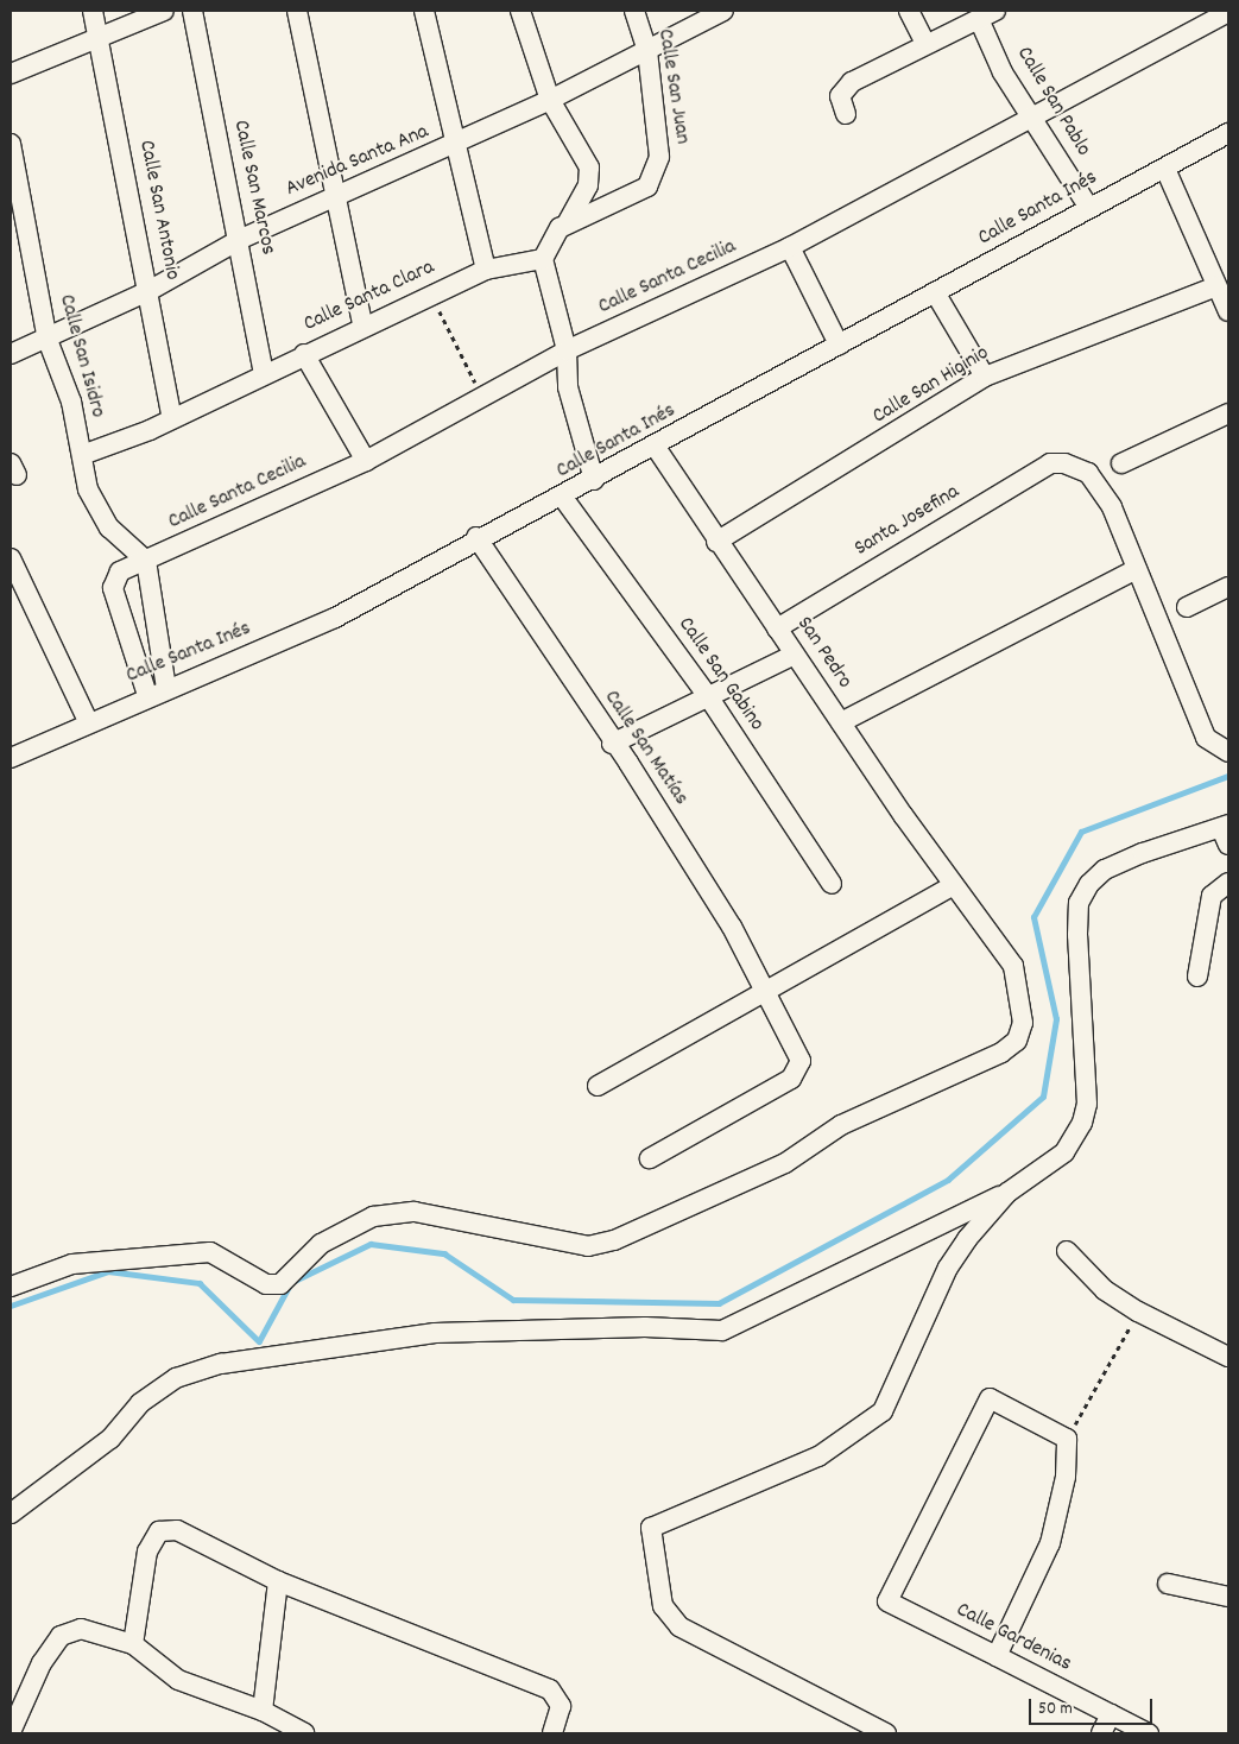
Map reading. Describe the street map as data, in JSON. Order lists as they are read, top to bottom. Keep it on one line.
{"streets":{"street":["Calle San Juan","Calle San Pablo","Avenida Santa Ana","Calle San Marcos","Calle Santa Inés","Calle San Antonio","Calle Santa Cecilia","Calle Santa Clara","Calle San Isidro","Calle San Higinio","Santa Josefina","San Pedro","Calle San Gabino","Calle San Matías","Calle Gardenias"]},"crossings":[["Calle San Juan","Avenida Santa Ana"],["Calle San Pablo","Calle Santa Inés"],["Calle San Pablo","Calle Santa Cecilia"],["Avenida Santa Ana","Calle San Marcos"],["Avenida Santa Ana","Calle San Antonio"],["Avenida Santa Ana","Calle San Isidro"],["Calle San Marcos","Calle Santa Clara"],["Calle Santa Inés","Calle Santa Cecilia"],["Calle Santa Inés","San Pedro"],["Calle Santa Inés","Calle San Gabino"],["Calle Santa Inés","Calle San Matías"],["Calle San Antonio","Calle Santa Clara"],["Calle Santa Cecilia","Calle San Isidro"],["Calle Santa Clara","Calle San Isidro"],["Calle San Higinio","San Pedro"],["Santa Josefina","San Pedro"]],"scale_bar":"50 m"}
